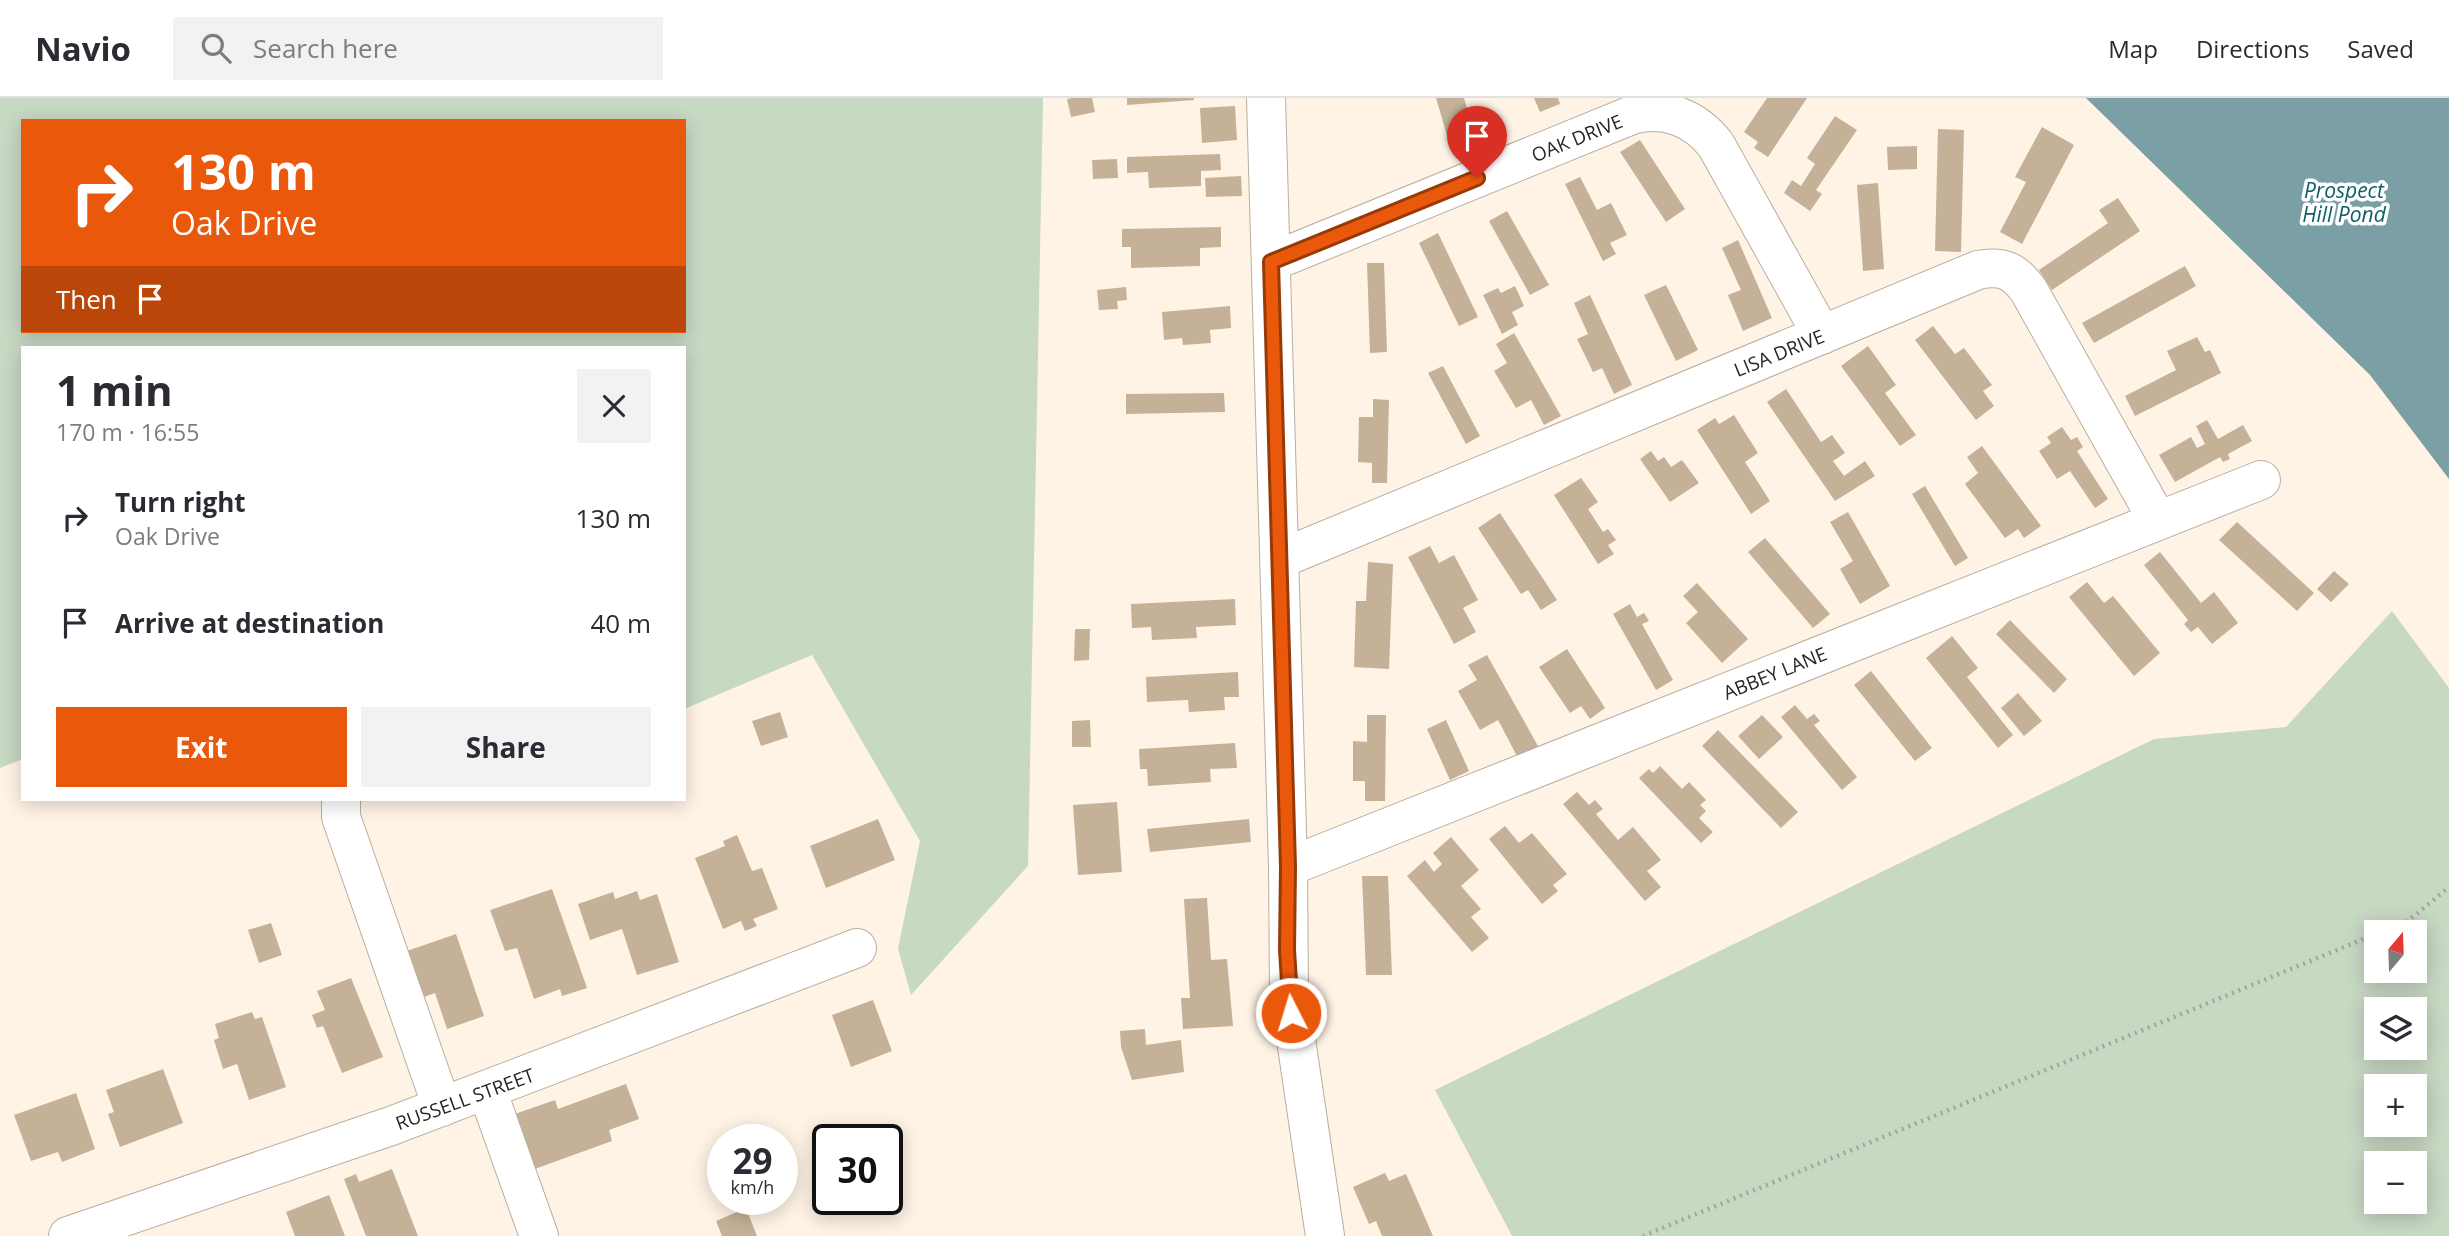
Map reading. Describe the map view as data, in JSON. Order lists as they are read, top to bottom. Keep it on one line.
{"streets":{"street":["OAK DRIVE","LISA DRIVE","ABBEY LANE","RUSSELL STREET"]},"crossings":[["OAK DRIVE","LISA DRIVE"],["LISA DRIVE","ABBEY LANE"]],"water":["Prospect Hill Pond"],"north":"top","page":{"header":"Navio","search":"Search here","nav":["Map","Directions","Saved"],"turn":["130 m","Oak Drive"],"then":"Then","heading":["1 min","170 m · 16:55"],"list":[{"name":"Turn right","note":"Oak Drive","value":"130 m"},{"name":"Arrive at destination","value":"40 m"}],"buttons":["Exit","Share"],"map_buttons":["+","−"],"speed":"29 km/h","limit":"30"}}
